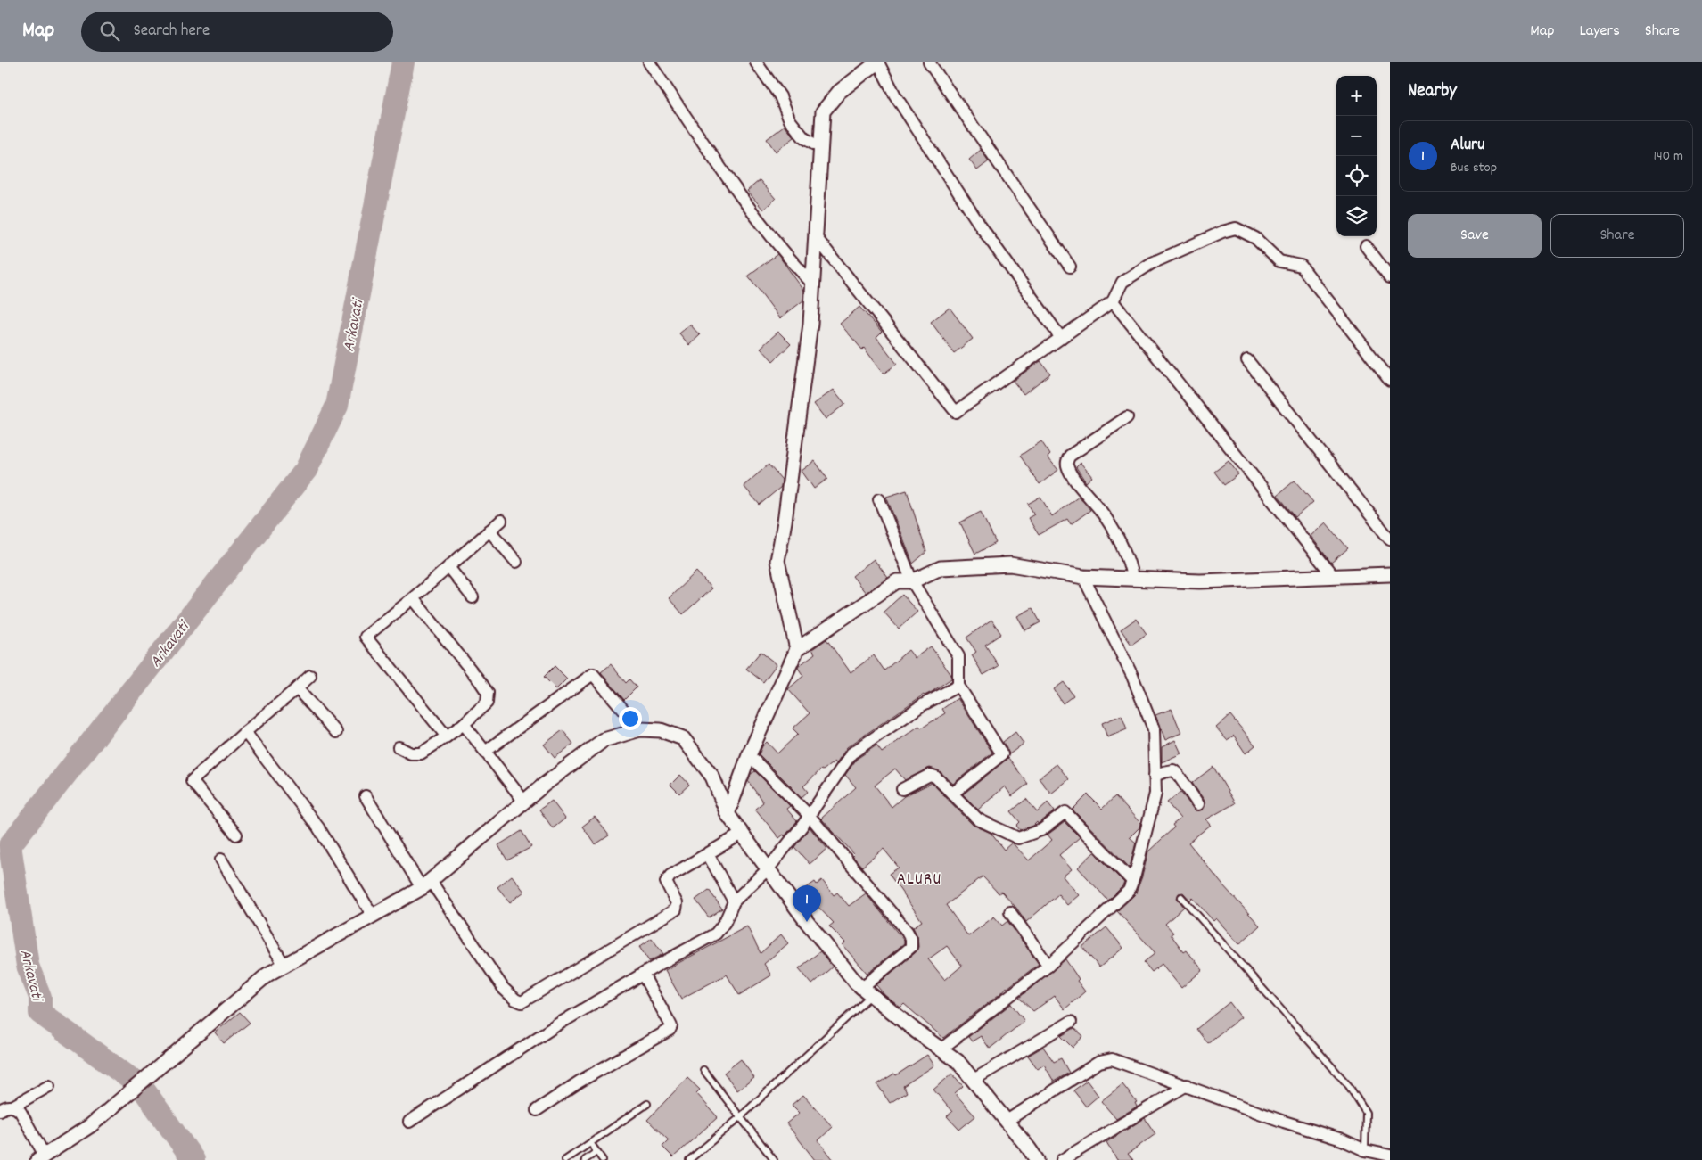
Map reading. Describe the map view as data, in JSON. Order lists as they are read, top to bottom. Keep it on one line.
{"districts":["ALURU"],"water":["Arkavati"],"page":{"header":"Map","search":"Search here","nav":["Map","Layers","Share"],"heading":"Nearby","map_buttons":["+","−"],"list":[{"mark":"1","name":"Aluru","note":"Bus stop","value":"140 m"}],"buttons":["Save","Share"],"pins":"1"}}
